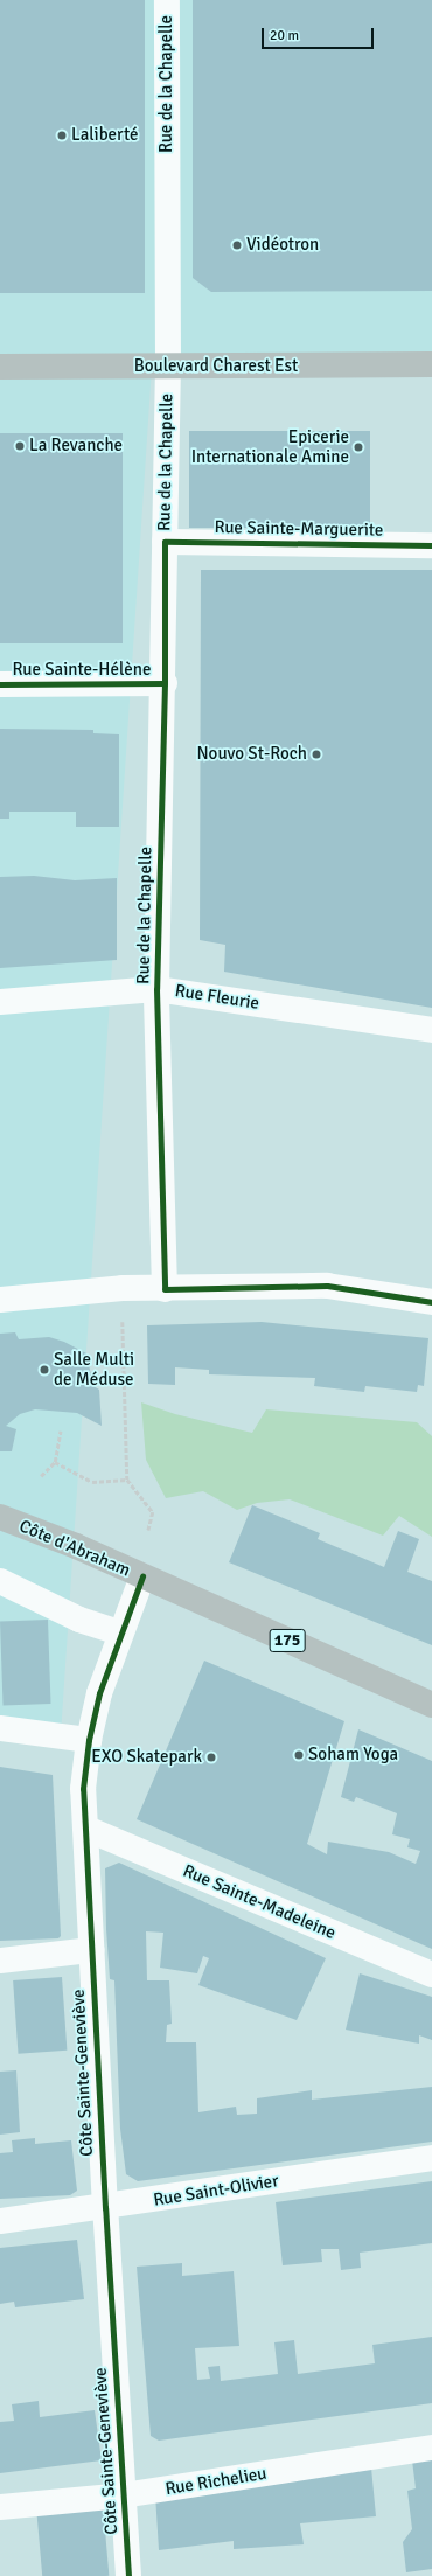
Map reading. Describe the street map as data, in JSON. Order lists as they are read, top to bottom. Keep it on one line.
{"streets":{"main road":["Boulevard Charest Est","Côte d'Abraham","175"],"street":["Rue de la Chapelle","Rue Sainte-Marguerite","Rue Sainte-Hélène","Rue Fleurie","Rue Sainte-Madeleine","Côte Sainte-Geneviève","Rue Saint-Olivier","Rue Richelieu"]},"crossings":[["Rue de la Chapelle","Boulevard Charest Est"],["Rue de la Chapelle","Rue Sainte-Marguerite"],["Rue de la Chapelle","Rue Sainte-Hélène"],["Rue de la Chapelle","Rue Fleurie"],["Côte d'Abraham","Côte Sainte-Geneviève"],["Rue Sainte-Madeleine","Côte Sainte-Geneviève"],["Côte Sainte-Geneviève","Rue Saint-Olivier"],["Côte Sainte-Geneviève","Rue Richelieu"]],"places":["Laliberté","Vidéotron","La Revanche","Epicerie Internationale Amine","Nouvo St-Roch","Salle Multi de Méduse","Soham Yoga","EXO Skatepark"],"scale_bar":"20 m"}
